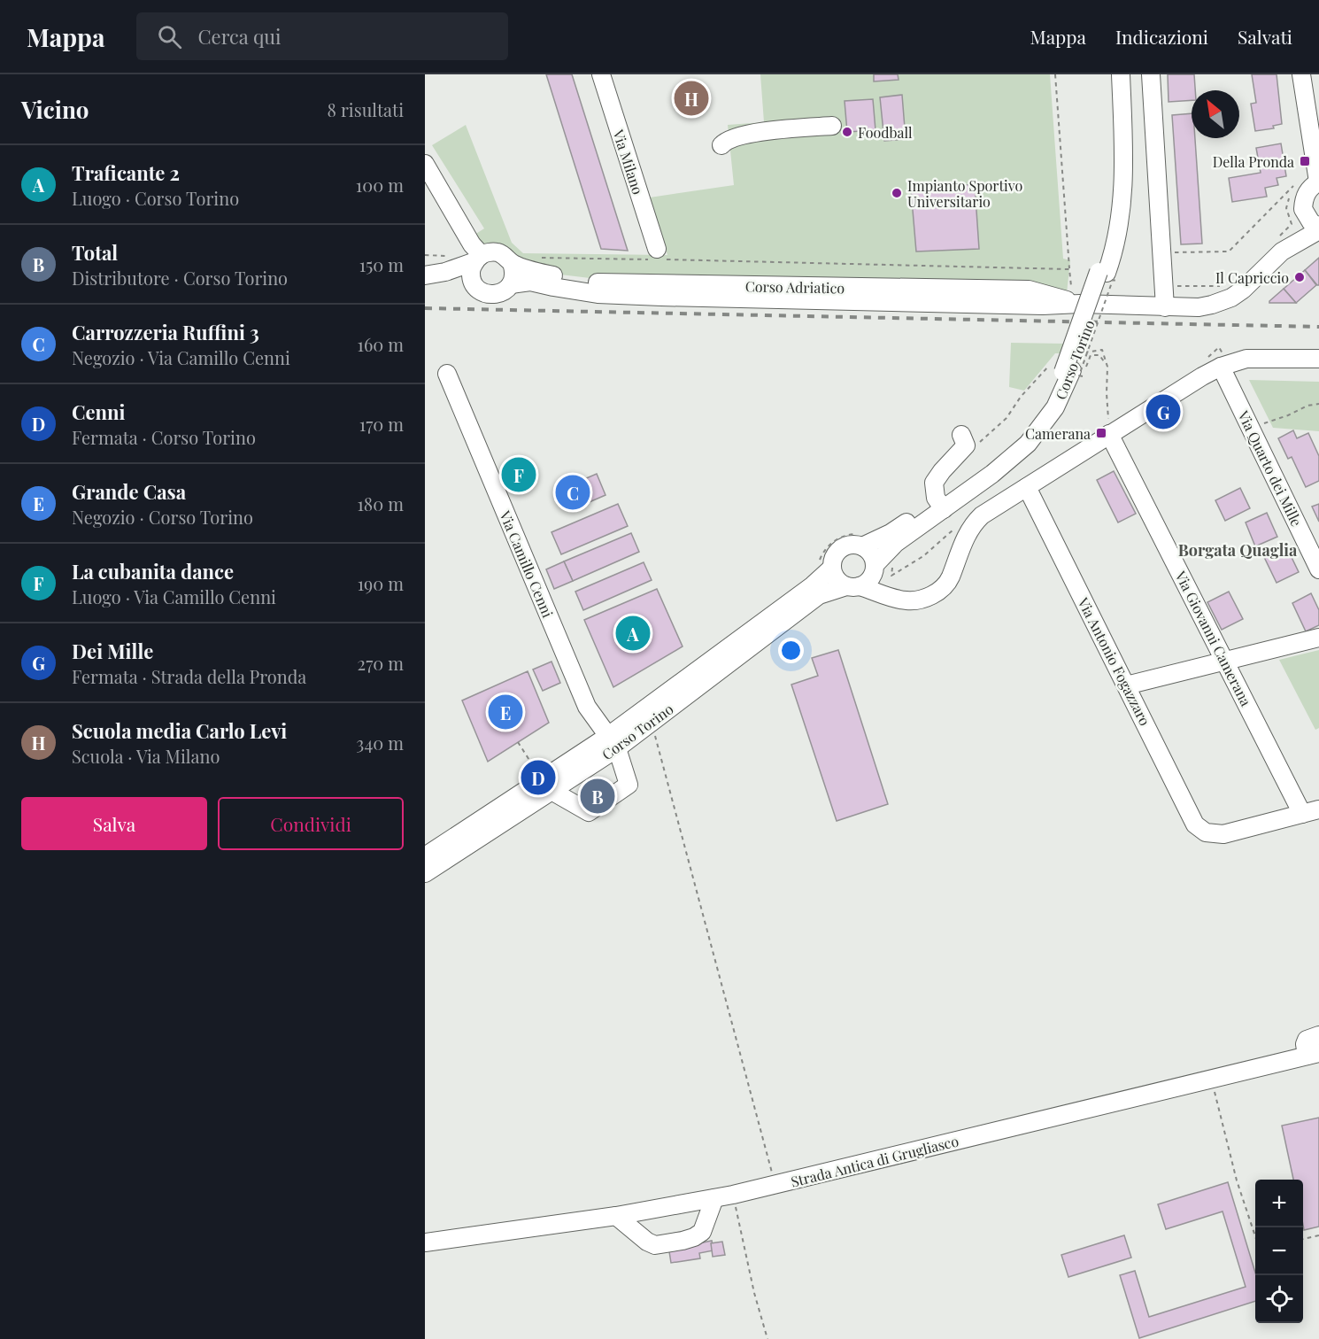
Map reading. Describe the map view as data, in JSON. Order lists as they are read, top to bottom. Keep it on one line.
{"streets":{"street":["Via Milano","Corso Adriatico","Corso Torino","Via Quarto dei Mille","Via Camillo Cenni","Via Giovanni Camerana","Via Antonio Fogazzaro","Strada Antica di Grugliasco"]},"crossings":[["Corso Torino","Via Camillo Cenni"],["Via Giovanni Camerana","Via Antonio Fogazzaro"]],"districts":["Borgata Quaglia"],"places":{"other":["Foodball","Impianto Sportivo Universitario","Il Capriccio"],"transit":["Della Pronda","Camerana"]},"north":"top left","page":{"header":"Mappa","search":"Cerca qui","nav":["Mappa","Indicazioni","Salvati"],"heading":["Vicino","8 risultati"],"pins":["H","G","F","C","A","E","D","B"],"list":[{"mark":"A","name":"Traficante 2","note":"Luogo · Corso Torino","value":"100 m"},{"mark":"B","name":"Total","note":"Distributore · Corso Torino","value":"150 m"},{"mark":"C","name":"Carrozzeria Ruffini 3","note":"Negozio · Via Camillo Cenni","value":"160 m"},{"mark":"D","name":"Cenni","note":"Fermata · Corso Torino","value":"170 m"},{"mark":"E","name":"Grande Casa","note":"Negozio · Corso Torino","value":"180 m"},{"mark":"F","name":"La cubanita dance","note":"Luogo · Via Camillo Cenni","value":"190 m"},{"mark":"G","name":"Dei Mille","note":"Fermata · Strada della Pronda","value":"270 m"},{"mark":"H","name":"Scuola media Carlo Levi","note":"Scuola · Via Milano","value":"340 m"}],"buttons":["Salva","Condividi"],"map_buttons":["+","−"]}}
